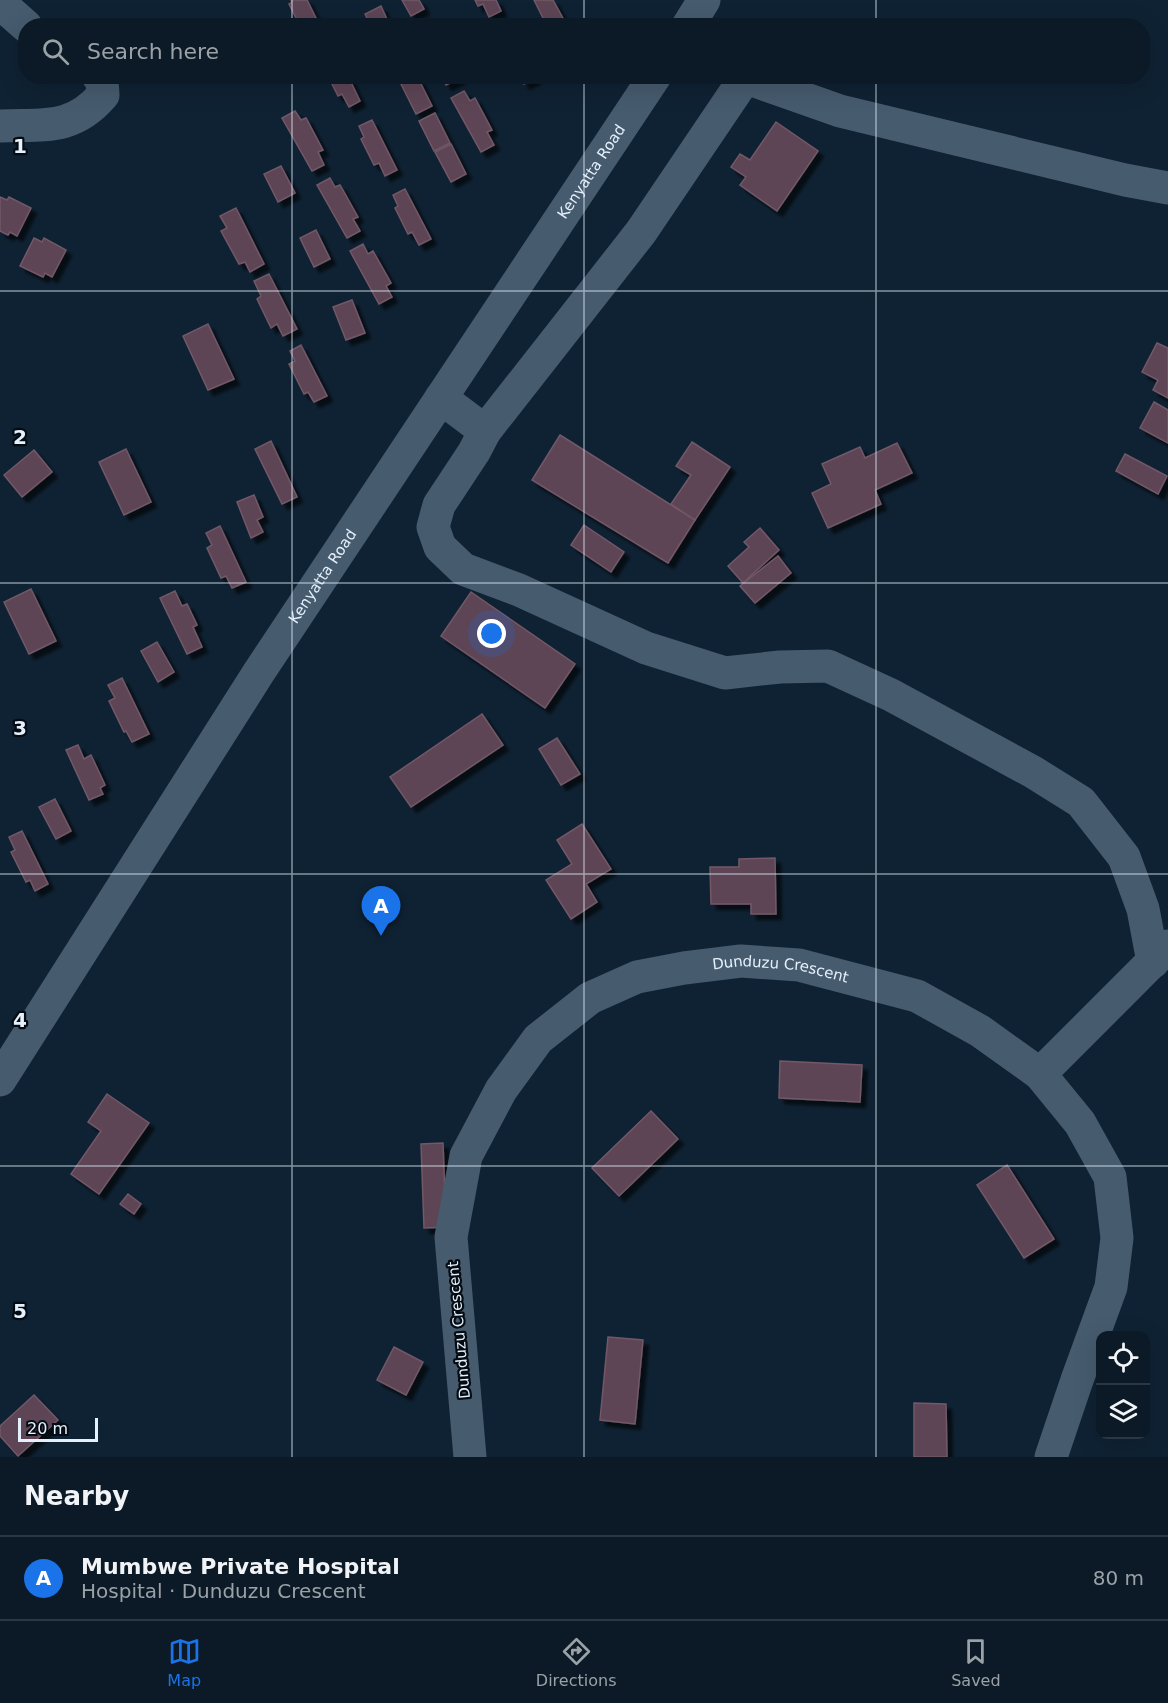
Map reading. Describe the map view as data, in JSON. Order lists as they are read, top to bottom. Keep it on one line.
{"streets":{"street":["Kenyatta Road","Dunduzu Crescent"]},"scale_bar":"20 m","page":{"search":"Search here","pins":"A","scale":"20 m","heading":"Nearby","list":[{"mark":"A","name":"Mumbwe Private Hospital","note":"Hospital · Dunduzu Crescent","value":"80 m"}],"nav":["Map","Directions","Saved"]},"grid":{"rows":["1","2","3","4","5"]}}
